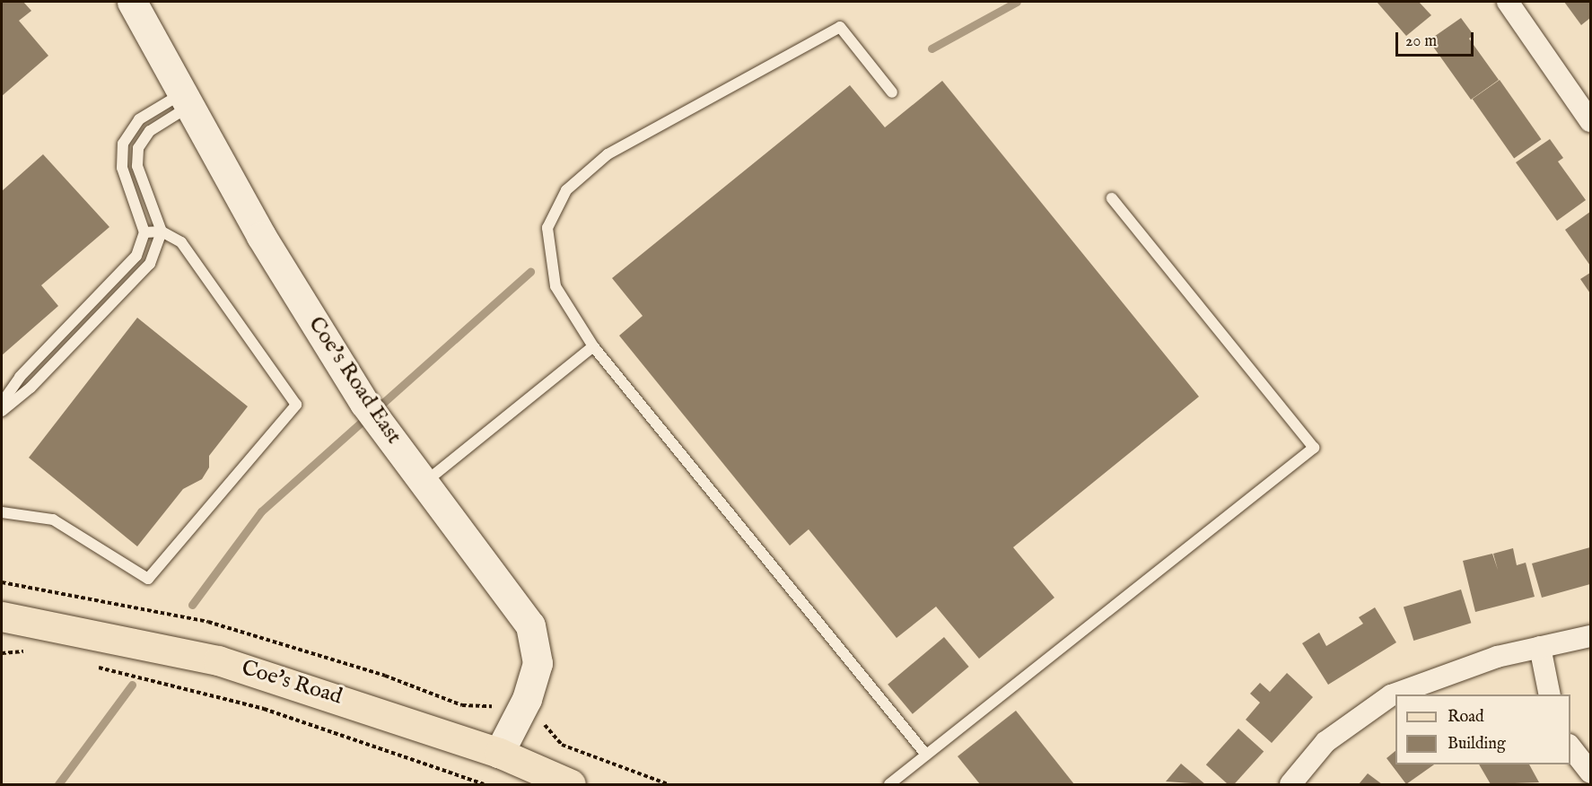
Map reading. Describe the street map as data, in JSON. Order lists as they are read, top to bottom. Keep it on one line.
{"streets":{"main road":["Coe's Road"],"street":["Coe's Road East"]},"crossings":[["Coe's Road East","Coe's Road"]],"legend":["Road","Building"],"scale_bar":"20 m"}
